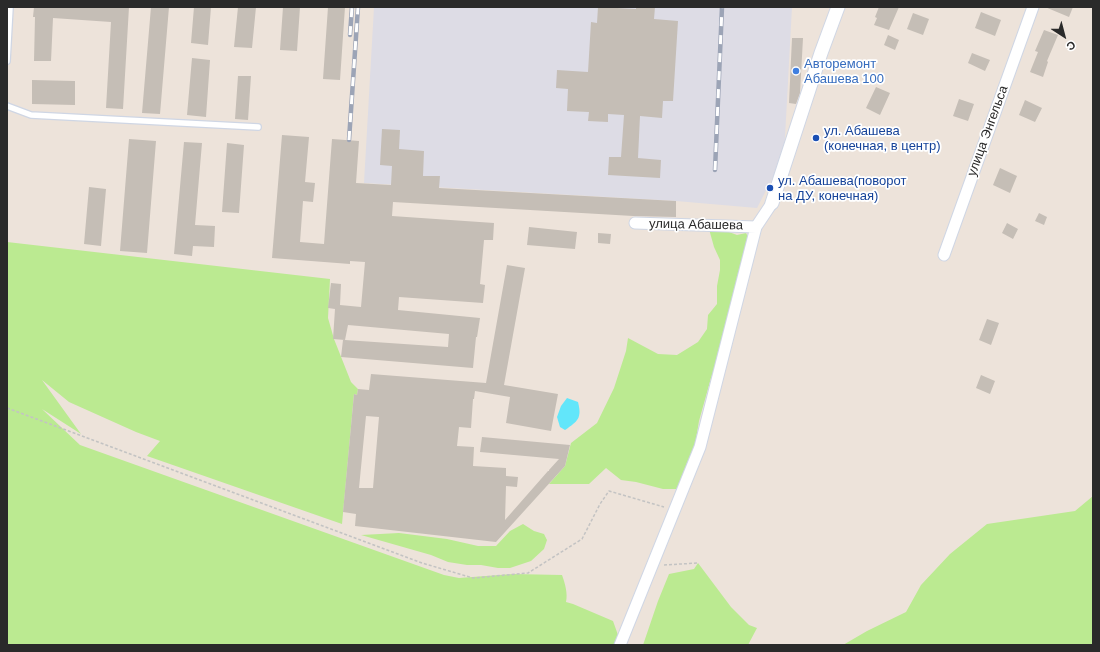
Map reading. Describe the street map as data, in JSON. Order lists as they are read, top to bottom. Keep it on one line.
{"streets":{"street":["улица Энгельса","улица Абашева"]},"places":["Авторемонт Абашева 100","ул. Абашева (конечная, в центр)","ул. Абашева(поворот на ДУ, конечная)"],"north":"bottom right"}
